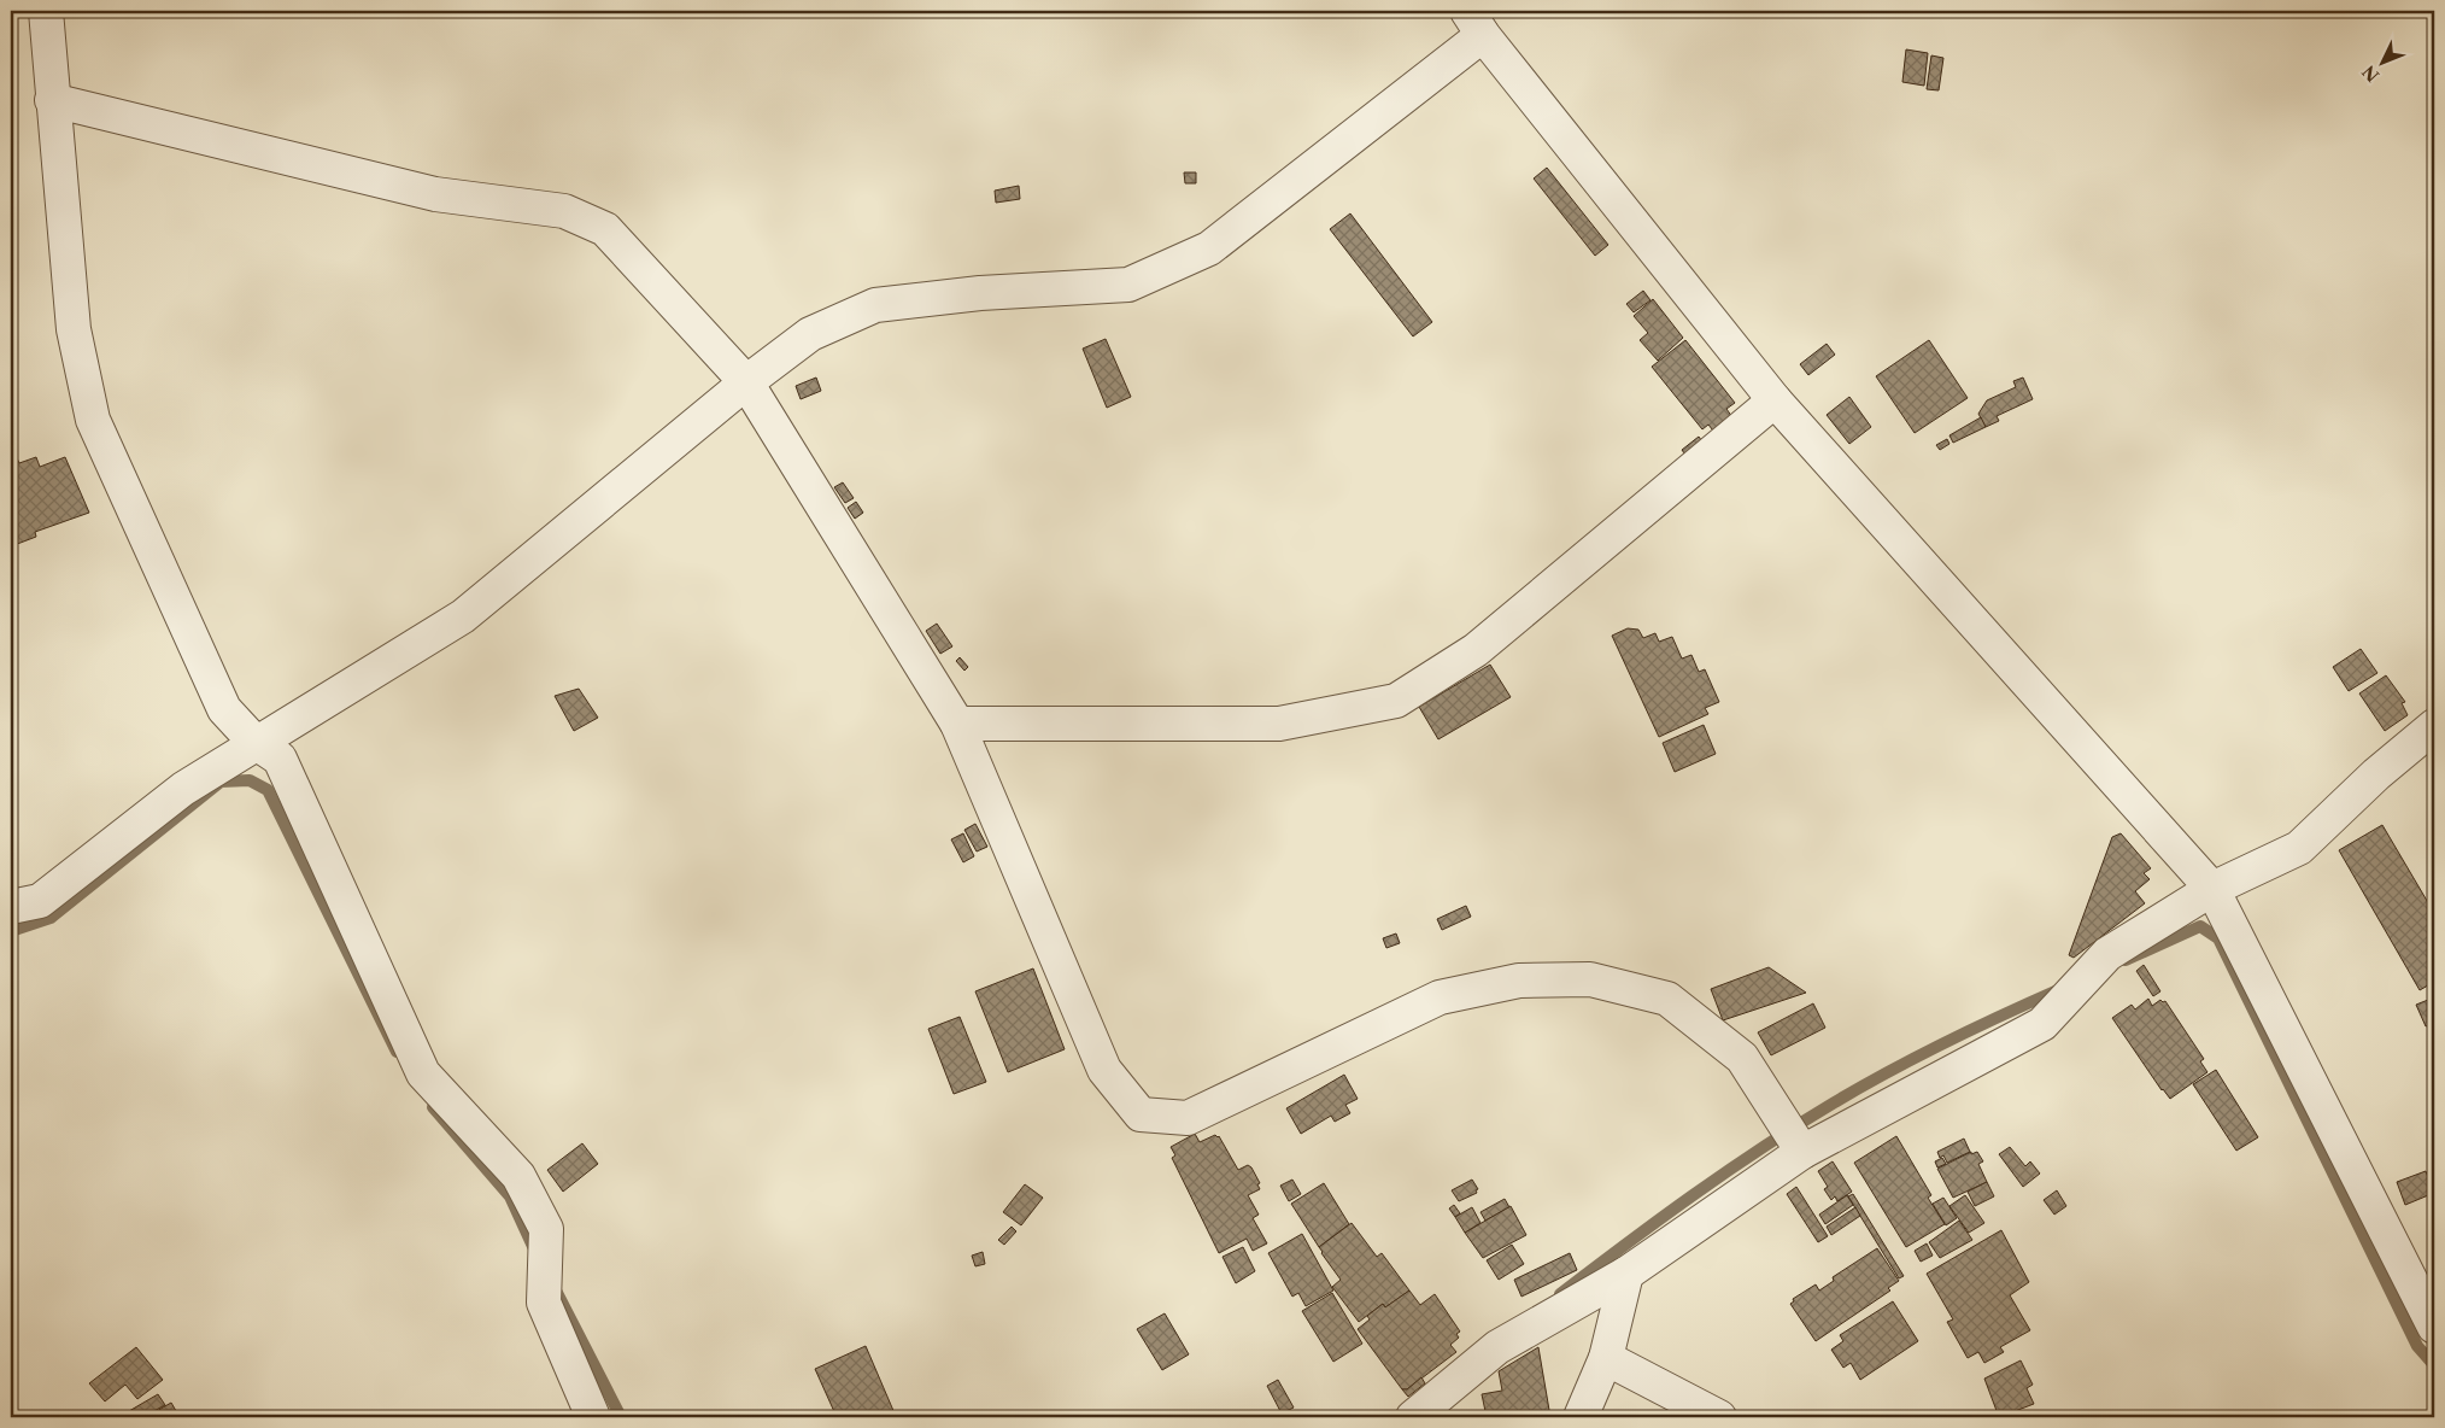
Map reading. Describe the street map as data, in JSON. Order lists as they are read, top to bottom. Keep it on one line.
{"north":"bottom left"}
